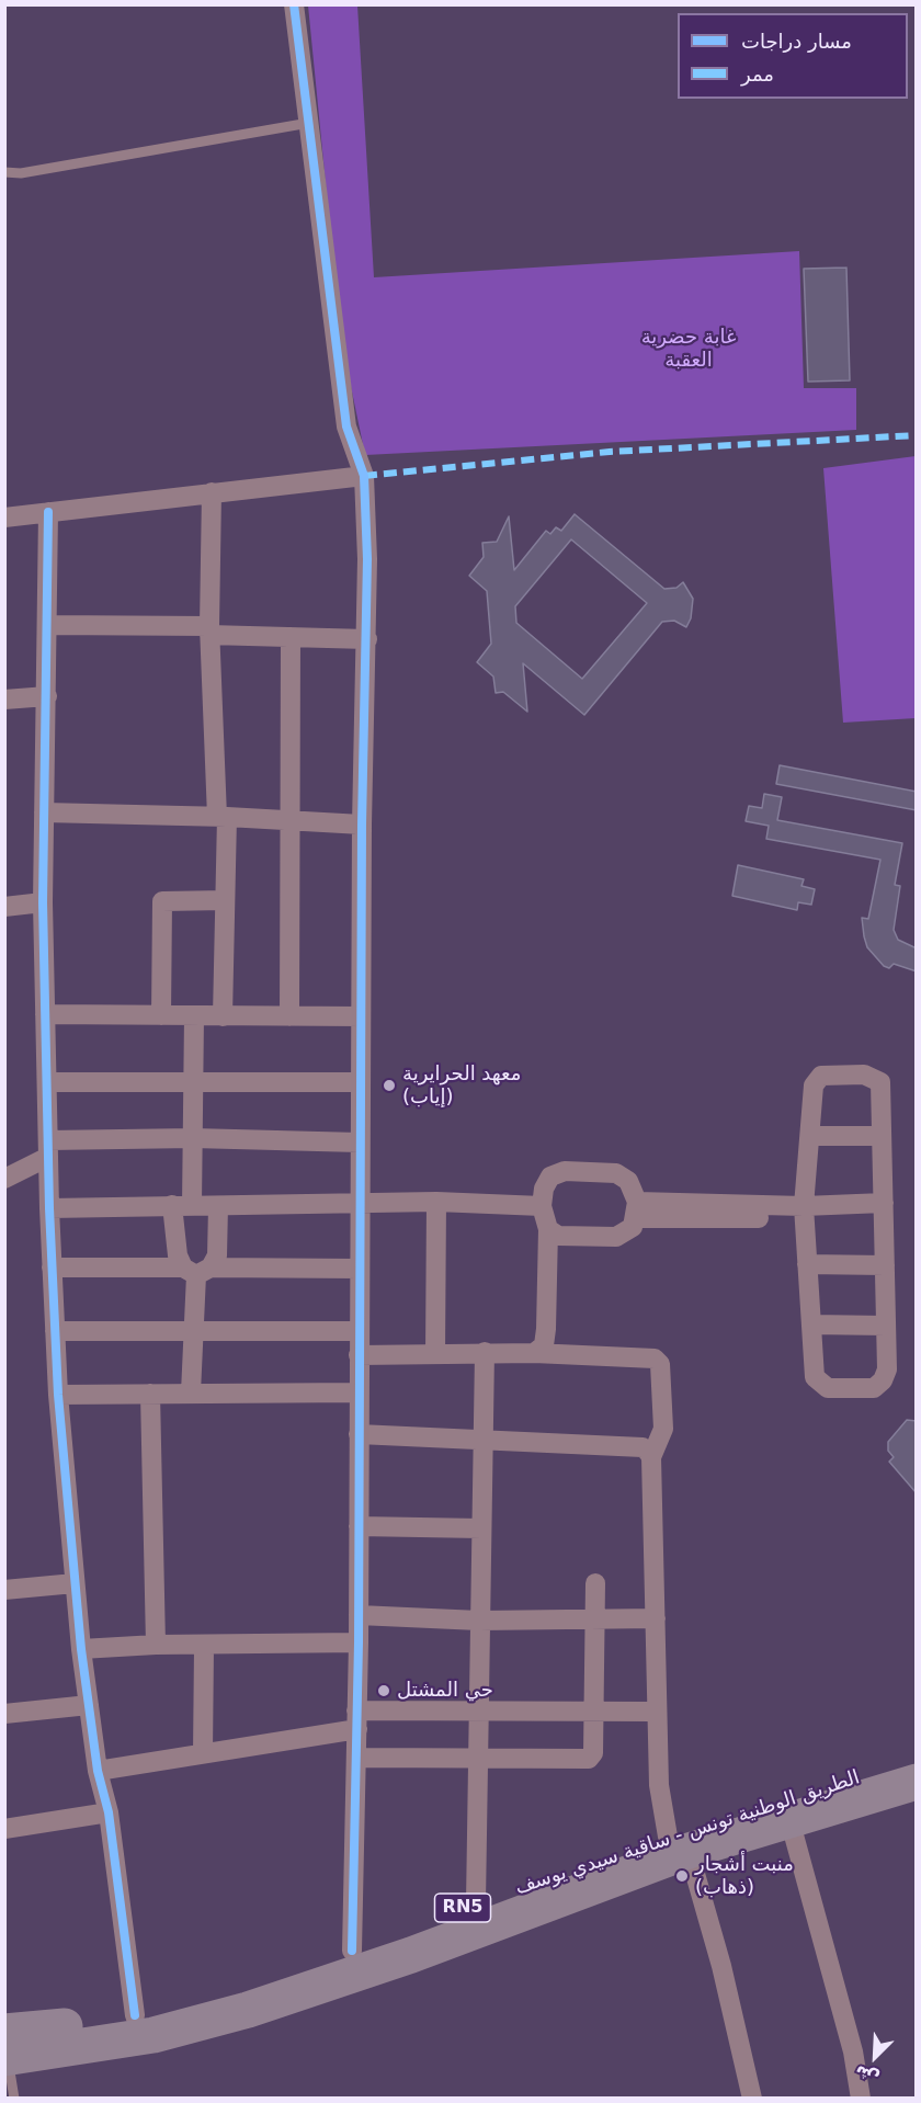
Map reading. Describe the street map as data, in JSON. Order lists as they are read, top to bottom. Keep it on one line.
{"streets":{"highway":["الطريق الوطنية تونس - ساقية سيدي يوسف","RN5"]},"parks":["غابة حضرية العقبة"],"places":["معهد الحرايرية (إياب)","حي المشتل","منبت أشجار (ذهاب)"],"legend":["مسار دراجات","ممر"],"north":"bottom left"}
